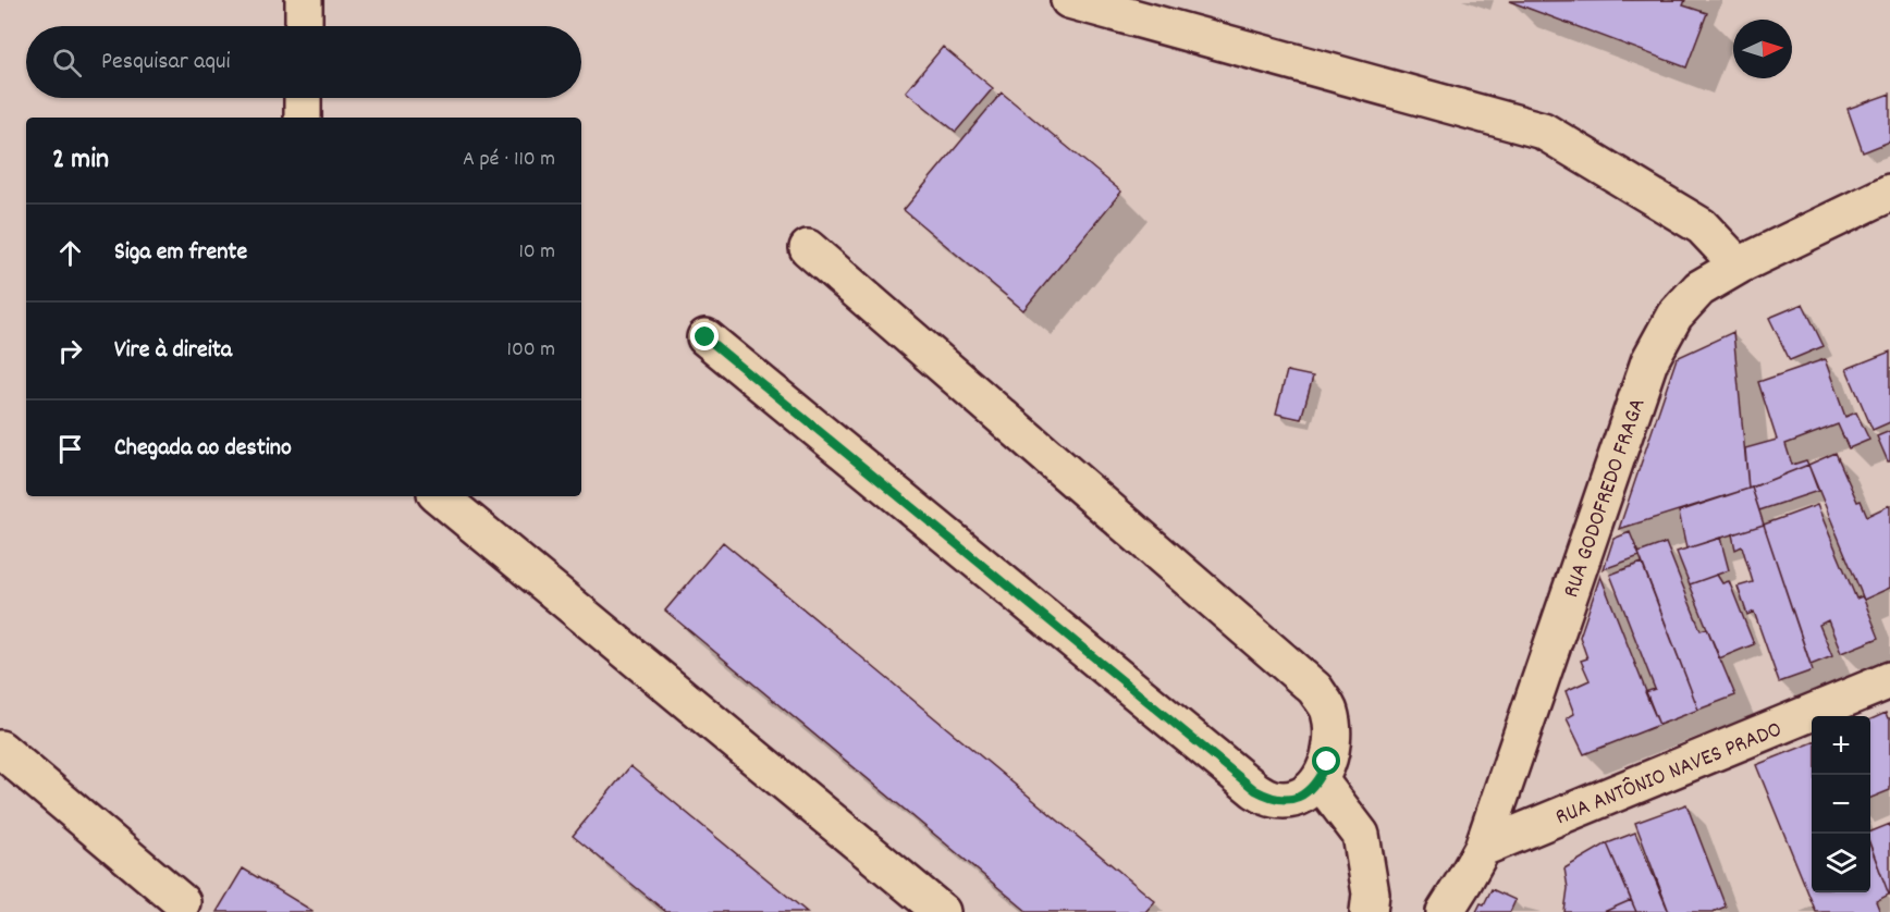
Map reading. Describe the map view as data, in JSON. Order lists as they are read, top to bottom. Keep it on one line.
{"streets":{"street":["RUA GODOFREDO FRAGA","RUA ANTÔNIO NAVES PRADO"]},"crossings":[["RUA GODOFREDO FRAGA","RUA ANTÔNIO NAVES PRADO"]],"north":"right","page":{"search":"Pesquisar aqui","heading":["2 min","A pé · 110 m"],"list":[["Siga em frente","10 m"],["Vire à direita","100 m"],"Chegada ao destino"],"map_buttons":["+","−"]}}
